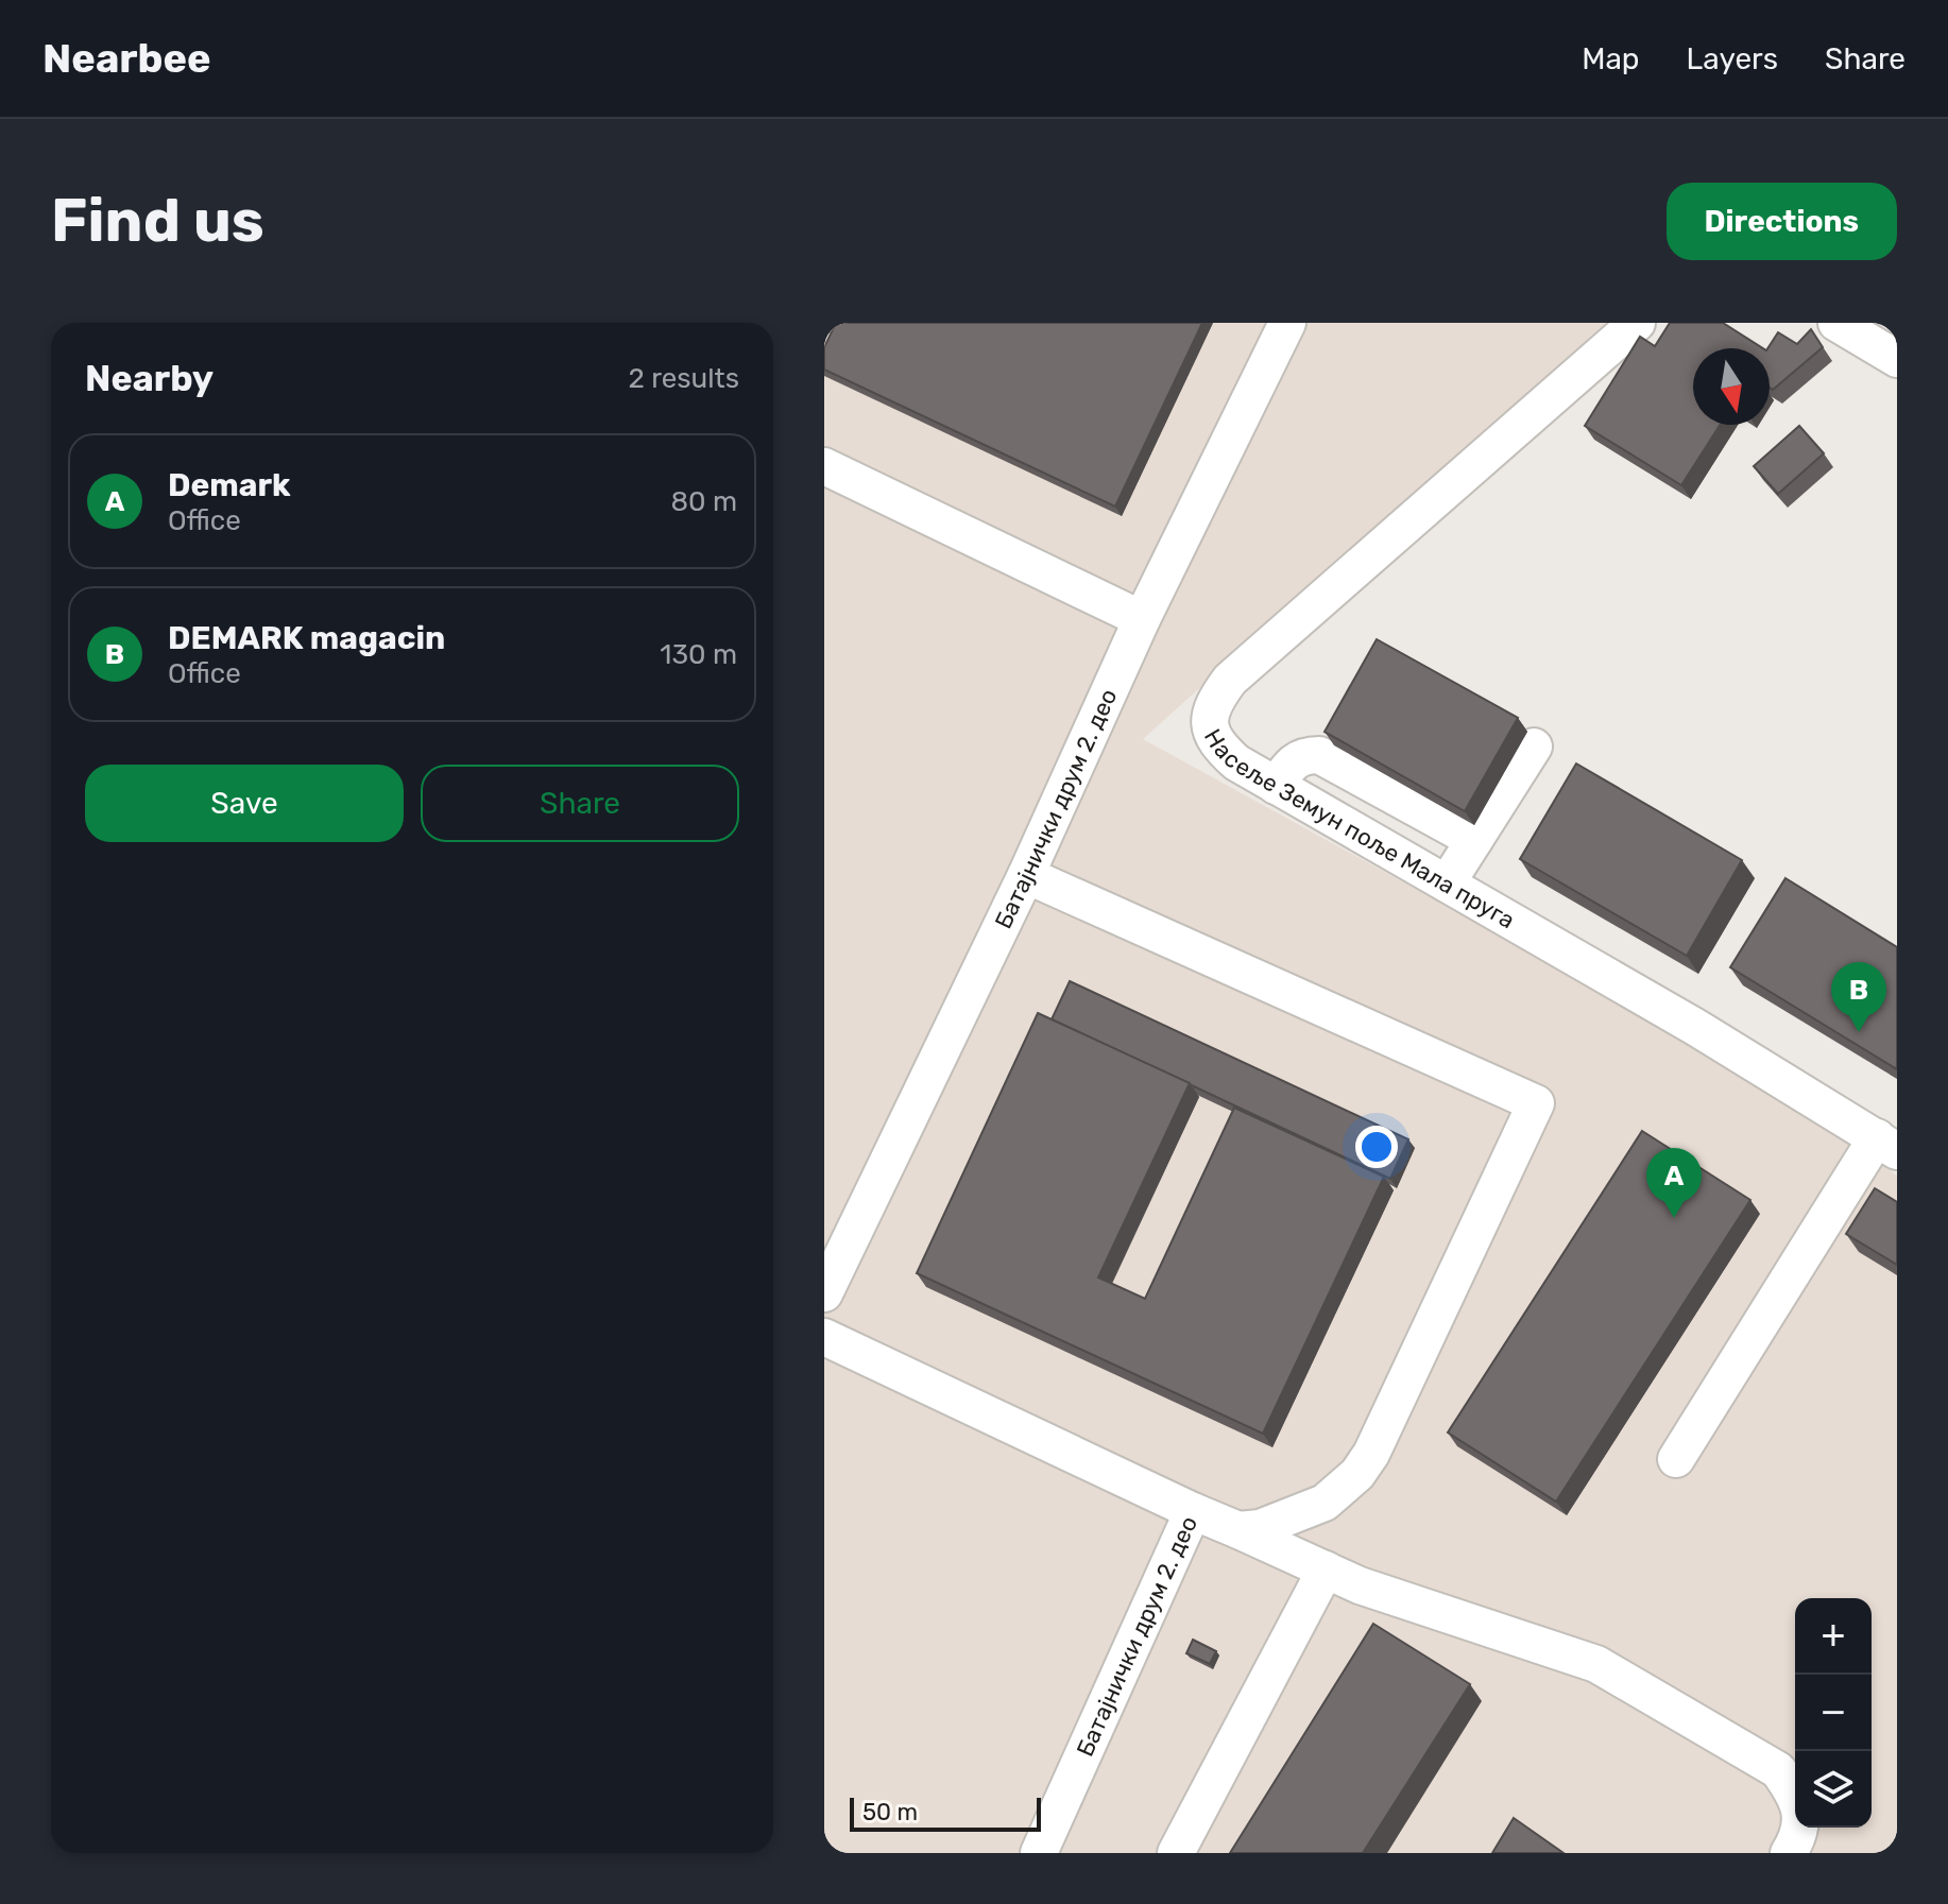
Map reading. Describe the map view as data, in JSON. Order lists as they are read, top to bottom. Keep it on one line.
{"streets":{"street":["Батајнички друм 2. део","Насеље Земун поље Мала пруга"]},"scale_bar":"50 m","north":"bottom","page":{"header":"Nearbee","nav":["Map","Layers","Share"],"buttons":["Directions",["Save","Share"]],"title":"Find us","heading":["Nearby","2 results"],"list":[{"mark":"A","name":"Demark","note":"Office","value":"80 m"},{"mark":"B","name":"DEMARK magacin","note":"Office","value":"130 m"}],"pins":["B","A"],"map_buttons":["+","−"],"scale":"50 m"}}
